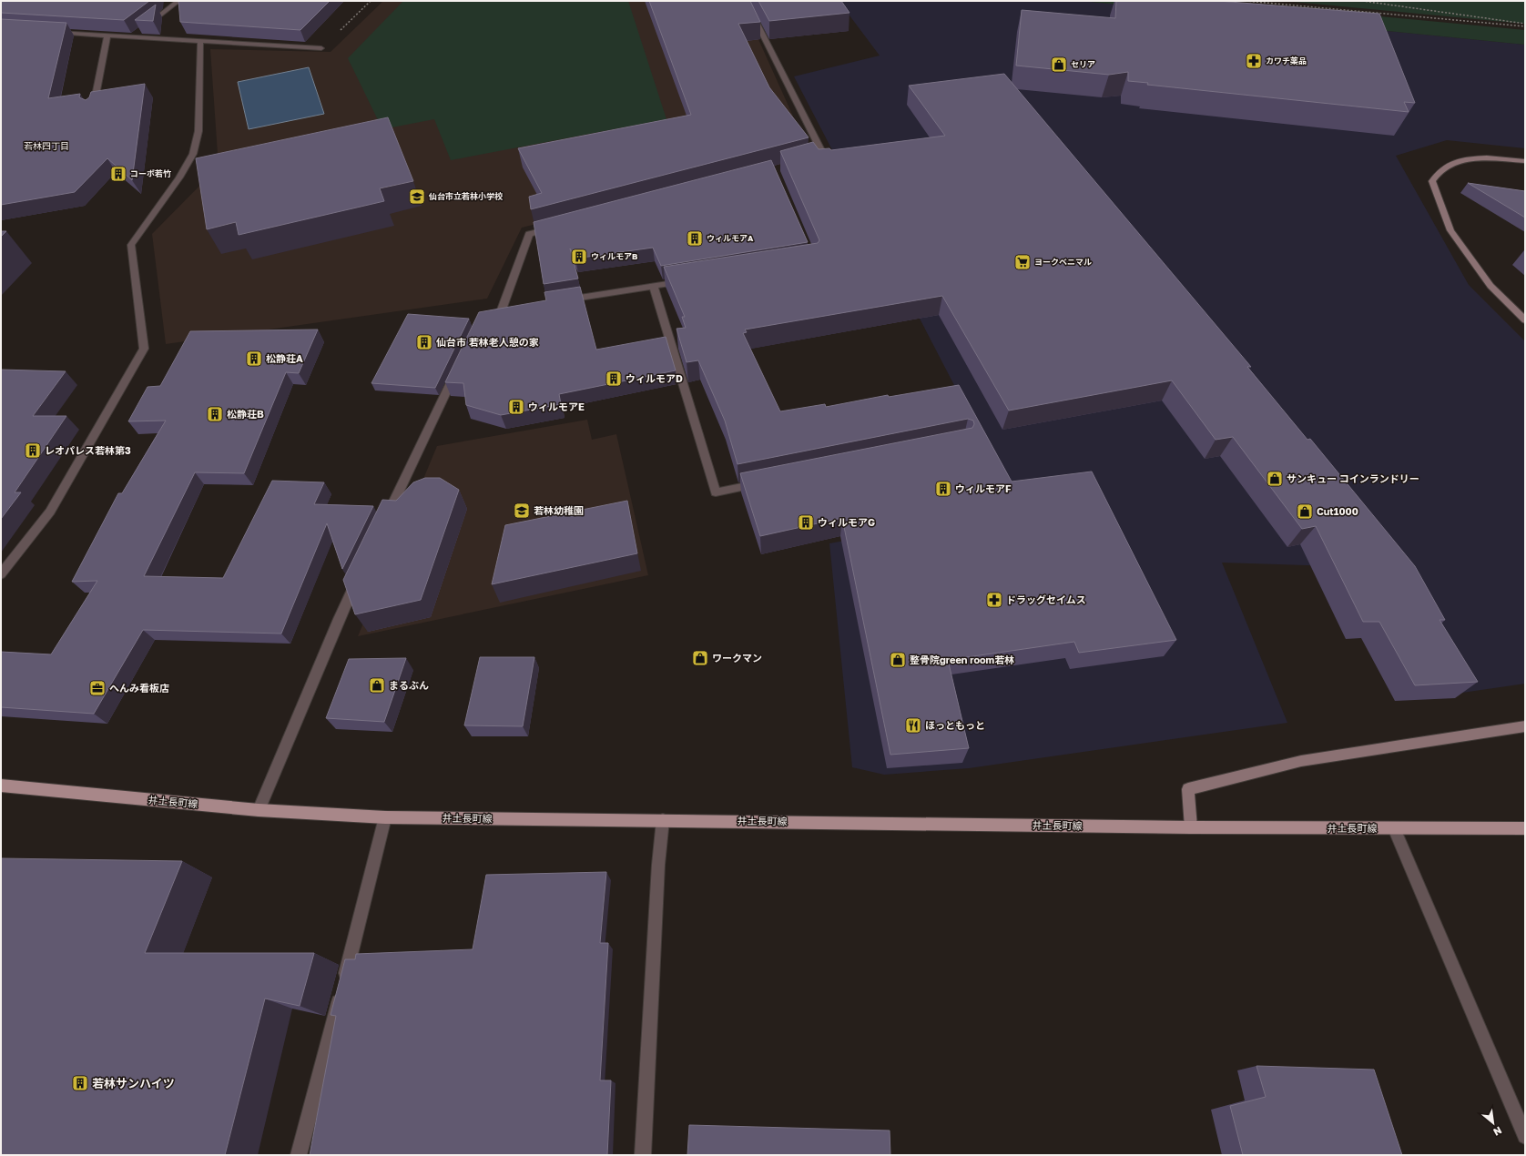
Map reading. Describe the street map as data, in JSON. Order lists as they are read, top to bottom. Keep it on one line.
{"streets":{"main road":["井土長町線"]},"districts":["若林四丁目"],"places":{"pharmacy":["カワチ薬品","ドラッグセイムス"],"shop":["セリア","サンキュー コインランドリー","Cut1000","ワークマン","整骨院green room若林","まるぶん"],"building":["コーポ若竹","ウィルモアA","ウィルモアB","仙台市 若林老人憩の家","松静荘A","ウィルモアD","ウィルモアE","松静荘B","レオパレス若林第3","ウィルモアF","ウィルモアG","若林サンハイツ"],"school or university":["仙台市立若林小学校","若林幼稚園"],"supermarket":["ヨークベニマル"],"office":["へんみ看板店"],"restaurant":["ほっともっと"]},"north":"bottom right"}
